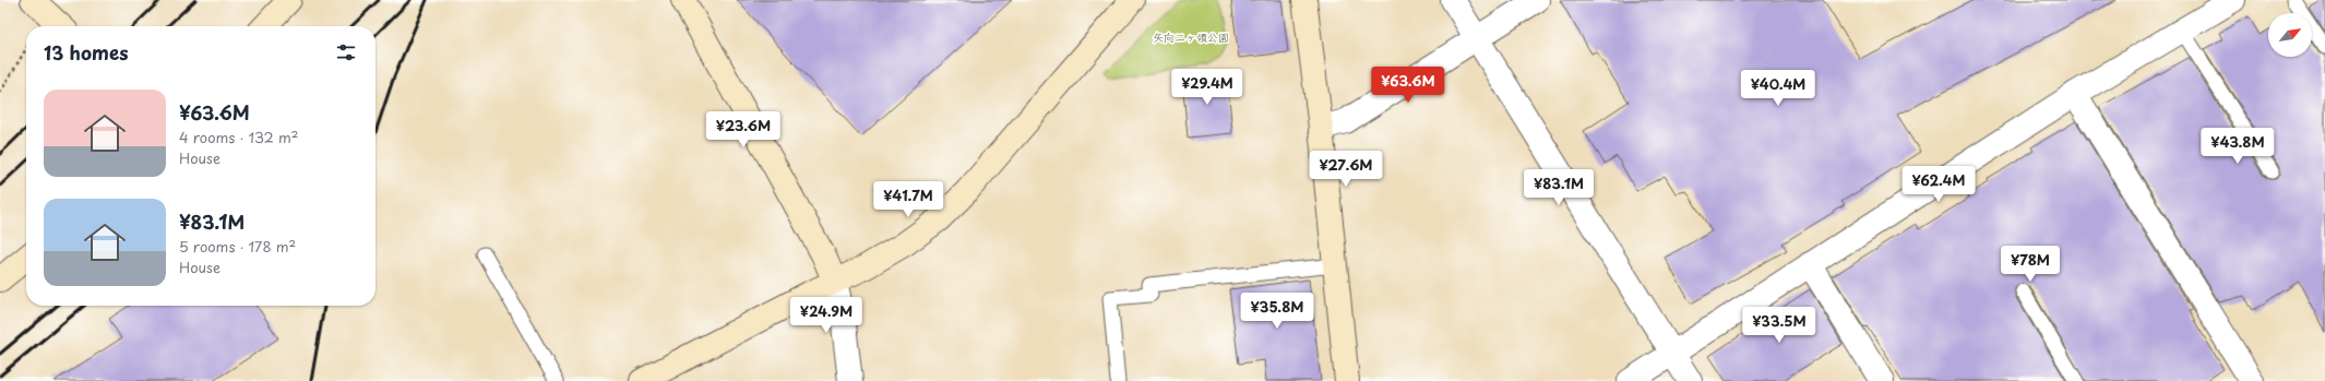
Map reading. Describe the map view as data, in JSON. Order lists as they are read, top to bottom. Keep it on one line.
{"parks":["矢向二ヶ領公園"],"north":"top right","page":{"heading":"13 homes","price":["¥63.6M","¥29.4M","¥40.4M","¥23.6M","¥43.8M","¥27.6M","¥62.4M","¥83.1M","¥41.7M","¥78M","¥35.8M","¥24.9M","¥33.5M"],"list":[{"name":"¥63.6M","note":"4 rooms · 132 m² · House"},{"name":"¥83.1M","note":"5 rooms · 178 m² · House"}]}}
